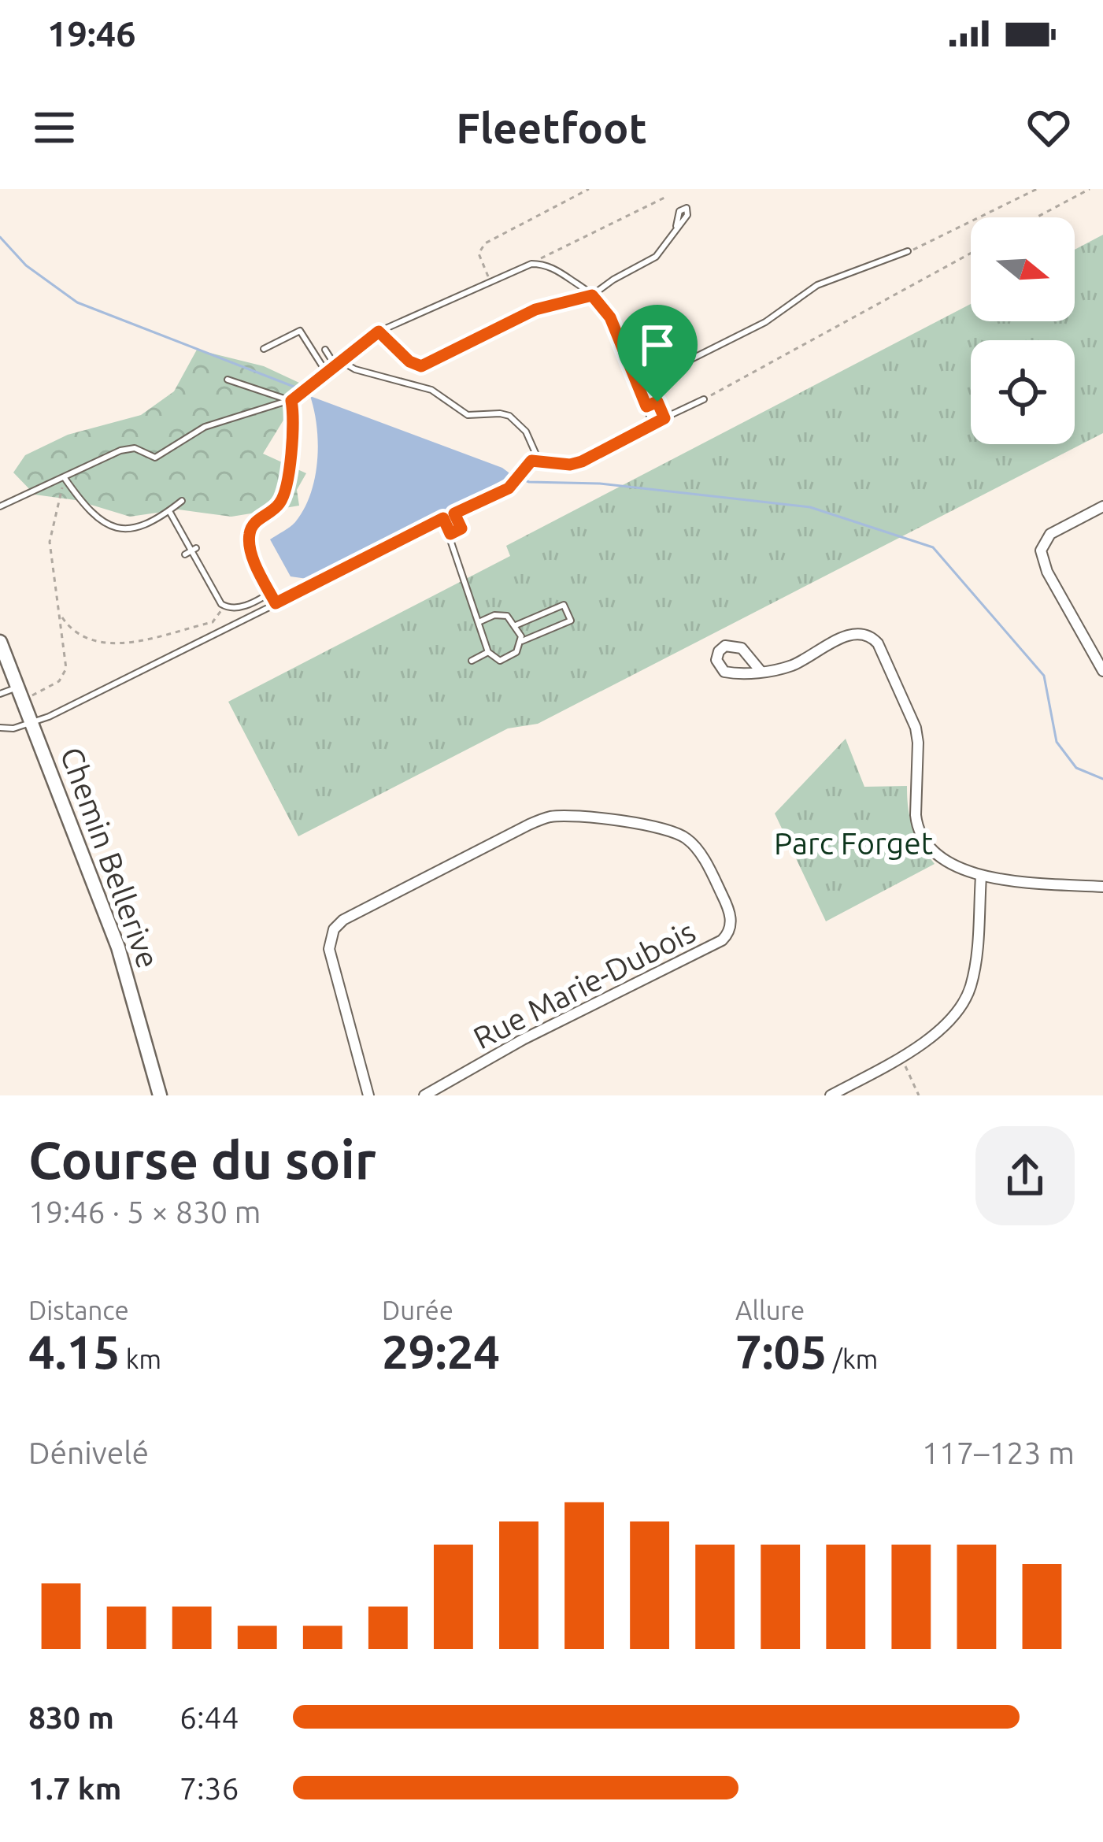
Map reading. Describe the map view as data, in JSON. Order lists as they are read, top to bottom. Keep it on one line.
{"streets":{"street":["Chemin Bellerive","Rue Marie-Dubois"]},"parks":["Parc Forget"],"north":"right","page":{"status":"19:46","header":"Fleetfoot","heading":["Course du soir","19:46 · 5 × 830 m"],"stats":[["Distance","4.15 km"],["Durée","29:24"],["Allure","7:05 /km"]],"chart":["Dénivelé","117–123 m"],"list":[{"name":"830 m","note":"6:44"},{"name":"1.7 km","note":"7:36"}]}}
